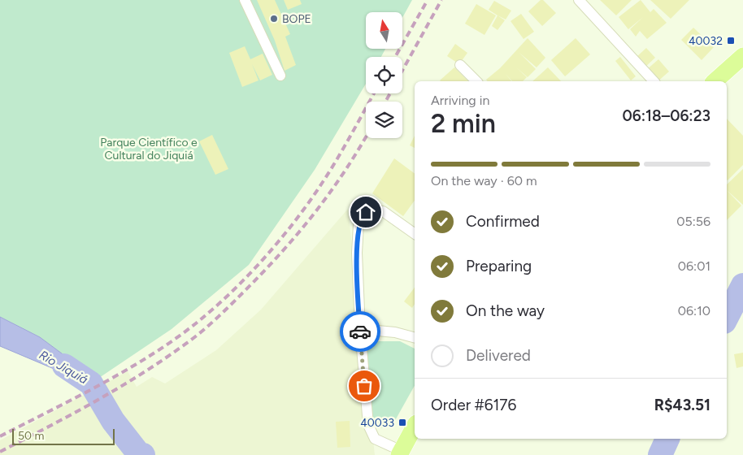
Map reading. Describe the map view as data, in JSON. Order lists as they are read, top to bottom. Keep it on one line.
{"water":["Rio Jiquiá"],"parks":["Parque Científico e Cultural do Jiquiá"],"places":{"other":["BOPE"],"transit":["40032","40033"]},"scale_bar":"50 m","north":"top","page":{"heading":["2 min","Arriving in","06:18–06:23"],"panel":["Order #6176","R$43.51"],"bar":"On the way · 60 m","list":[["Confirmed","05:56"],["Preparing","06:01"],["On the way","06:10"],"Delivered"],"scale":"50 m"}}
